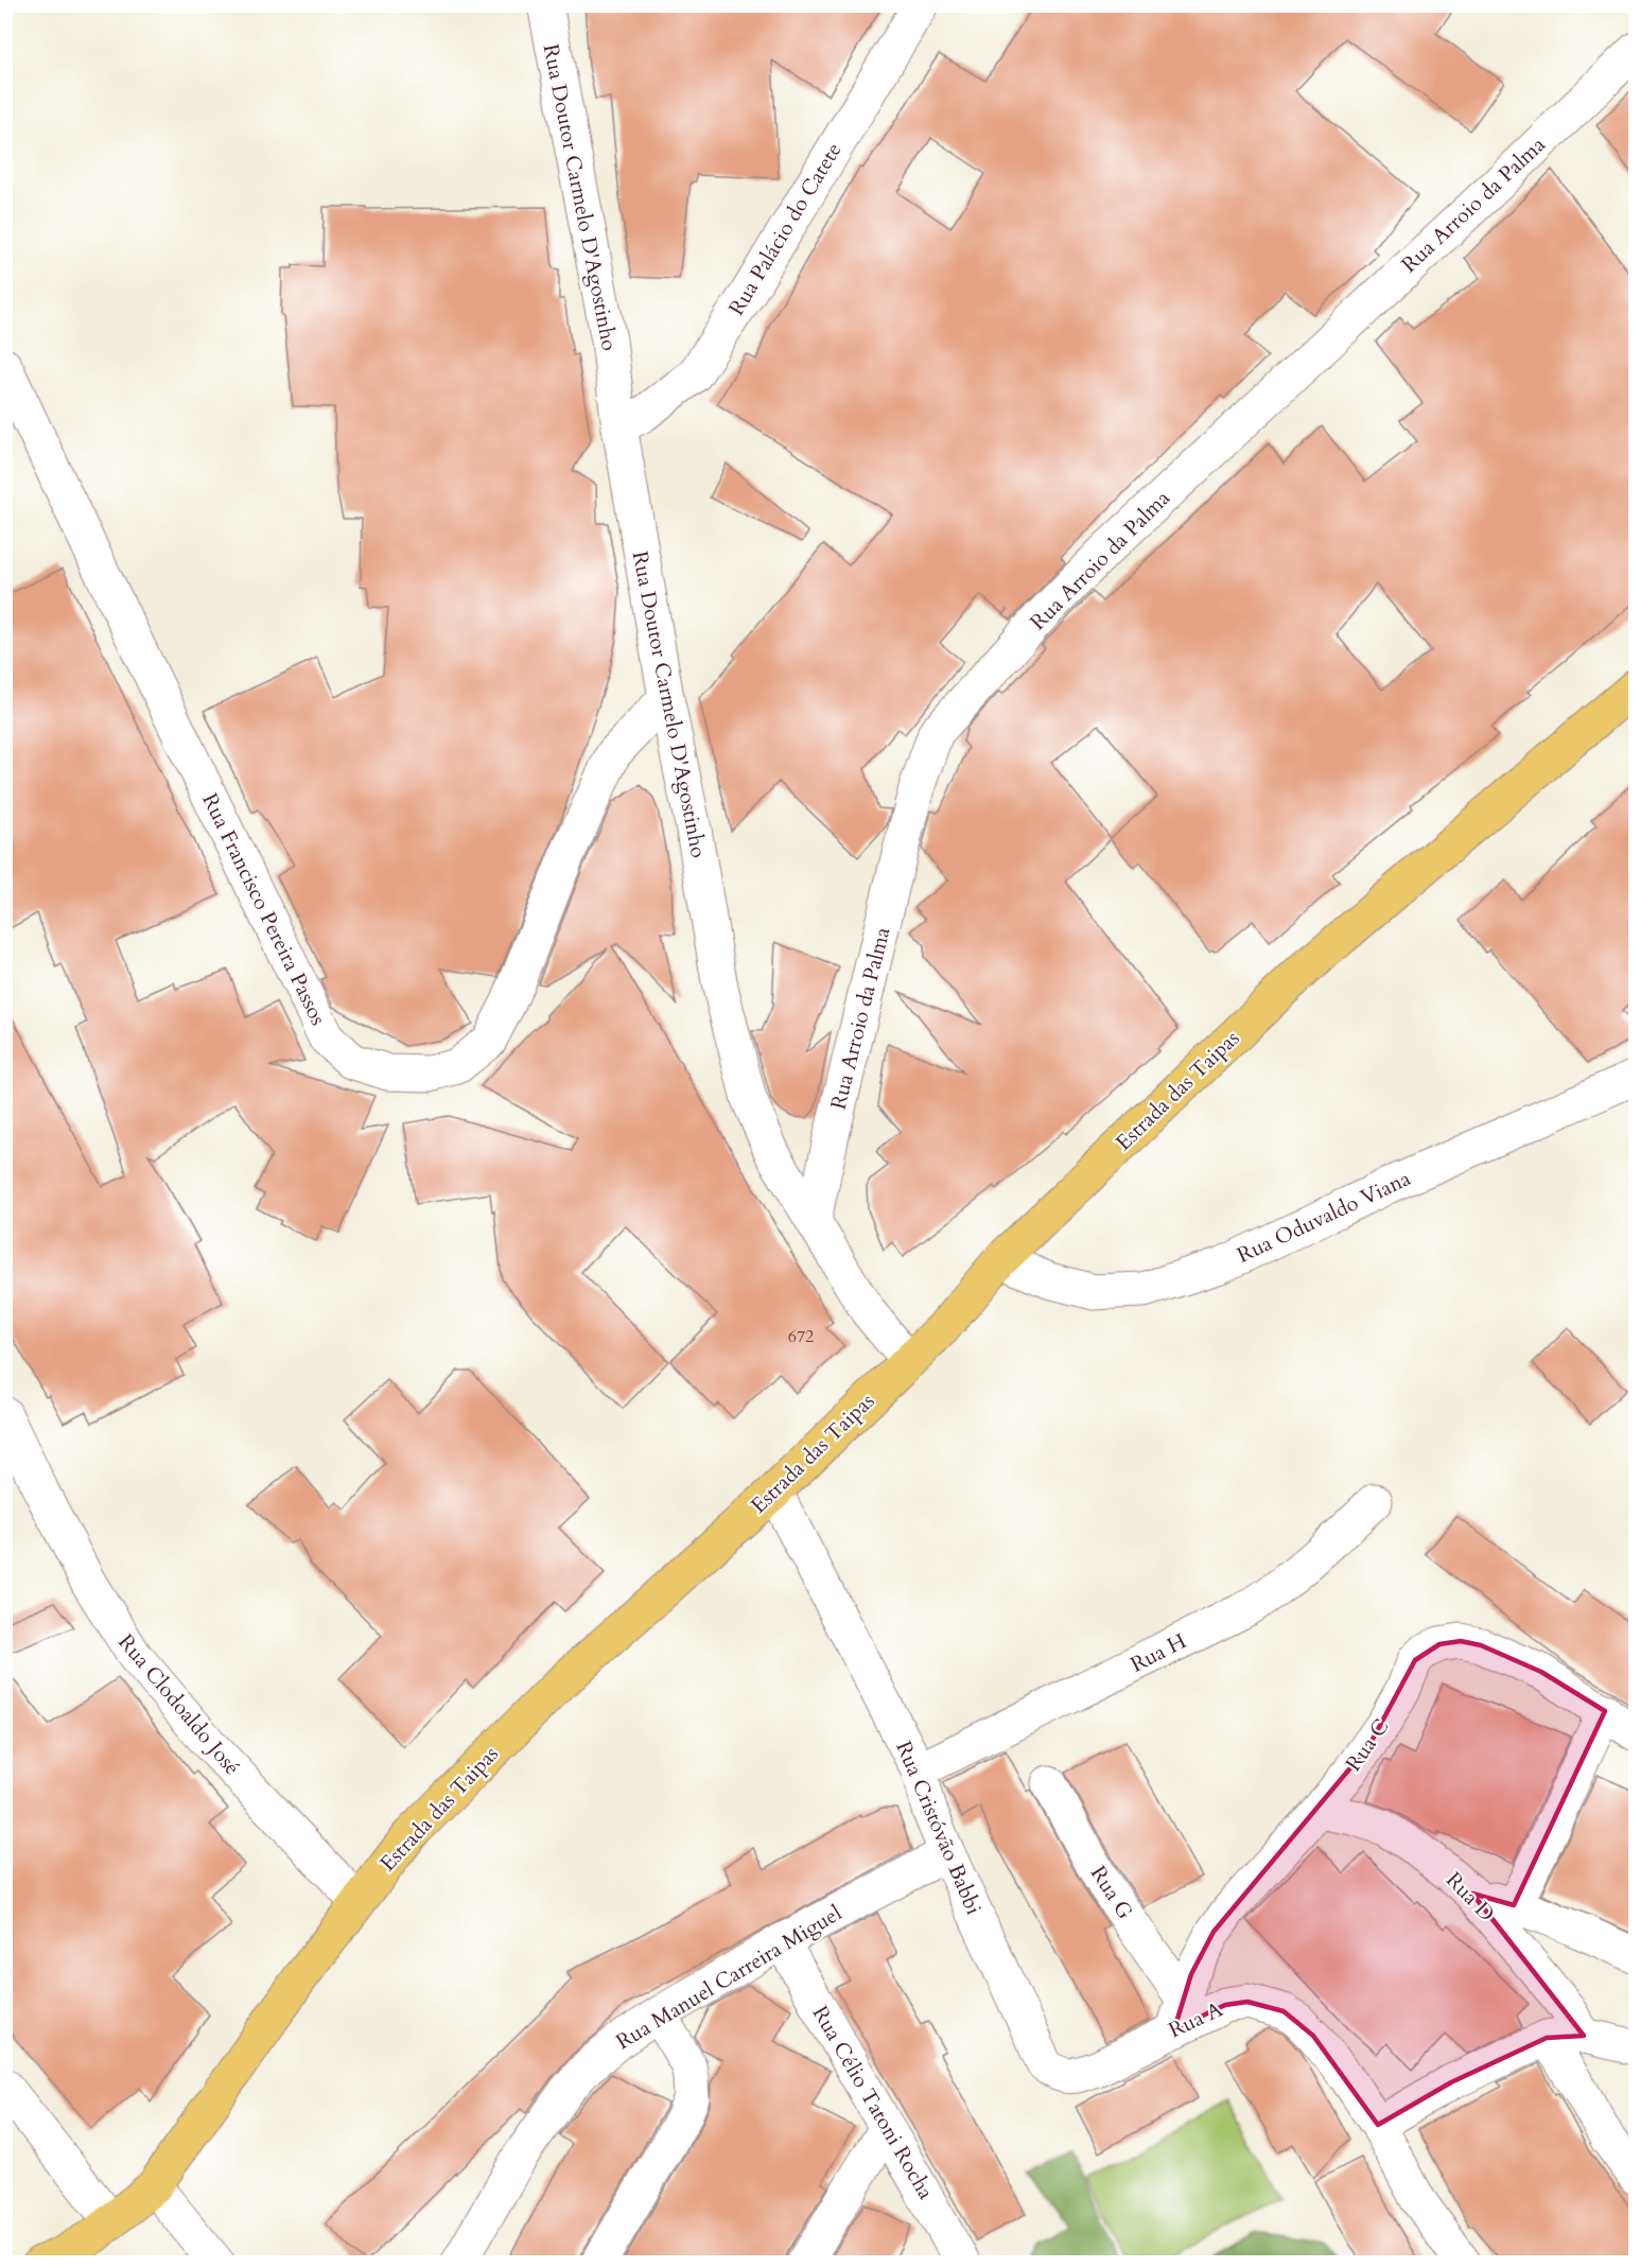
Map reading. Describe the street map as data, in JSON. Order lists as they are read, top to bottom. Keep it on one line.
{"streets":{"main road":["Estrada das Taipas"],"street":["Rua Doutor Carmelo D'Agostinho","Rua Arroio da Palma","Rua Palácio do Catete","Rua Francisco Pereira Passos","Rua Oduvaldo Viana","Rua H","Rua Clodoaldo José","Rua C","Rua Cristóvão Babbi","Rua G","Rua D","Rua Manuel Carreira Miguel","Rua A","Rua Célio Tatoni Rocha"]},"crossings":[["Rua Doutor Carmelo D'Agostinho","Rua Arroio da Palma"],["Rua Doutor Carmelo D'Agostinho","Rua Palácio do Catete"],["Rua Doutor Carmelo D'Agostinho","Rua Francisco Pereira Passos"],["Rua Doutor Carmelo D'Agostinho","Estrada das Taipas"],["Estrada das Taipas","Rua Oduvaldo Viana"],["Estrada das Taipas","Rua Clodoaldo José"],["Estrada das Taipas","Rua Cristóvão Babbi"],["Rua H","Rua Cristóvão Babbi"],["Rua C","Rua G"],["Rua C","Rua D"],["Rua C","Rua A"],["Rua Cristóvão Babbi","Rua Manuel Carreira Miguel"],["Rua Cristóvão Babbi","Rua A"],["Rua G","Rua A"],["Rua Manuel Carreira Miguel","Rua Célio Tatoni Rocha"]],"house_numbers":["672"]}
